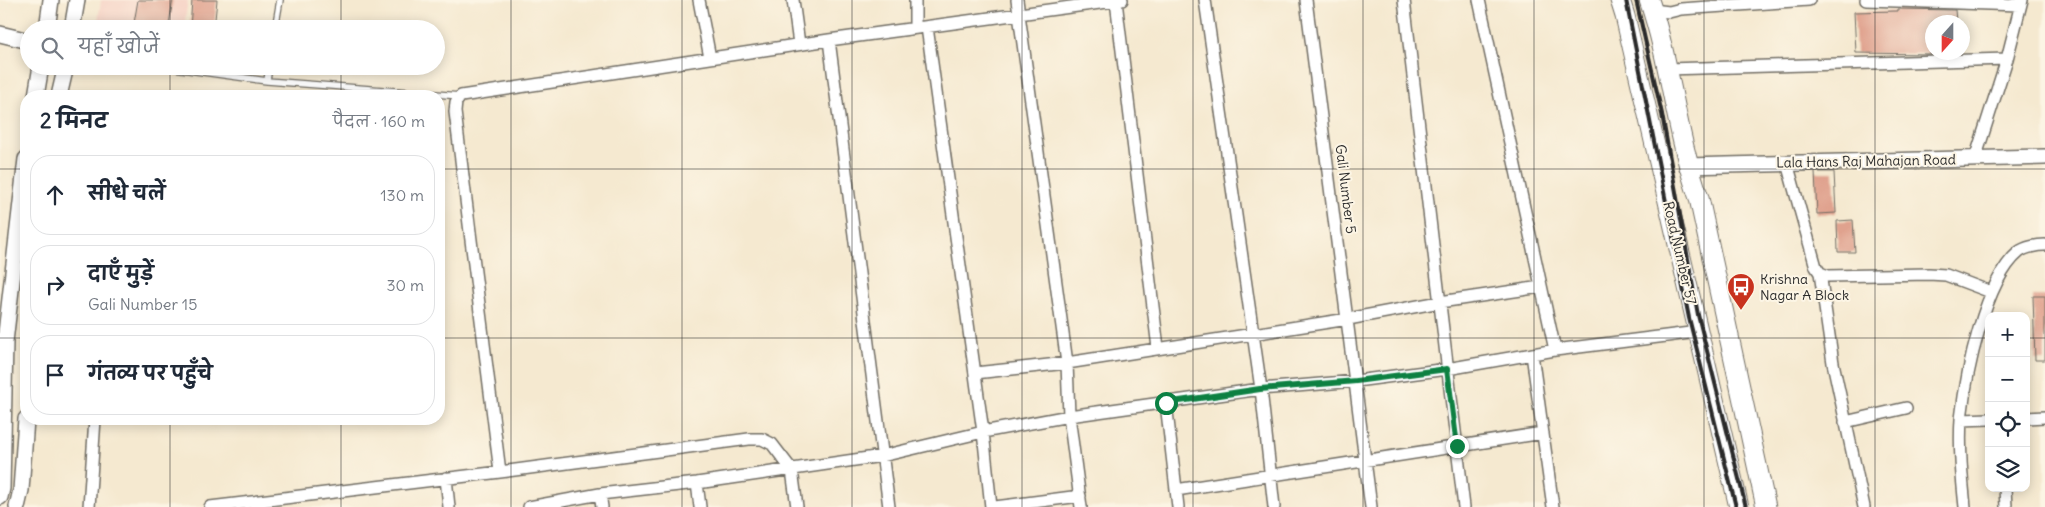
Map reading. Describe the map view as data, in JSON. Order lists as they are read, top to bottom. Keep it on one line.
{"streets":{"main road":["Road Number 57"],"street":["Lala Hans Raj Mahajan Road","Gali Number 5"]},"places":{"bus stop":["Krishna Nagar A Block"]},"north":"bottom","page":{"search":"यहाँ खोजें","heading":["2 मिनट","पैदल · 160 m"],"list":[["सीधे चलें","130 m"],["दाएँ मुड़ें","Gali Number 15","30 m"],"गंतव्य पर पहुँचे"],"map_buttons":["+","−"]}}
